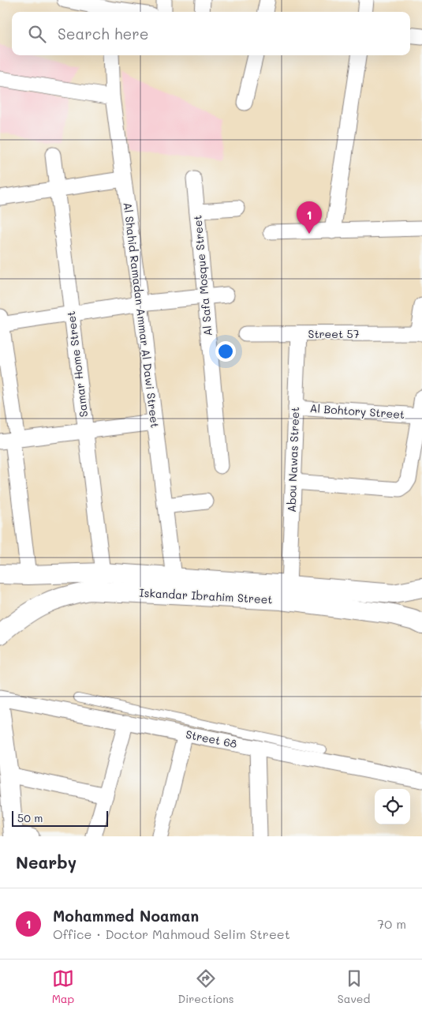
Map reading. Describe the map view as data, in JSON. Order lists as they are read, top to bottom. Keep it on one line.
{"streets":{"street":["Al Safa Mosque Street","Al Shahid Ramadan Ammar Al Dawi Street","Street 57","Samar Home Street","Al Bohtory Street","Abou Nawas Street","Iskandar Ibrahim Street","Street 68"]},"crossings":[["Al Shahid Ramadan Ammar Al Dawi Street","Iskandar Ibrahim Street"],["Street 57","Abou Nawas Street"],["Samar Home Street","Iskandar Ibrahim Street"],["Al Bohtory Street","Abou Nawas Street"],["Abou Nawas Street","Iskandar Ibrahim Street"]],"scale_bar":"50 m","page":{"search":"Search here","pins":"1","scale":"50 m","heading":"Nearby","list":[{"mark":"1","name":"Mohammed Noaman","note":"Office · Doctor Mahmoud Selim Street","value":"70 m"}],"nav":["Map","Directions","Saved"]}}
